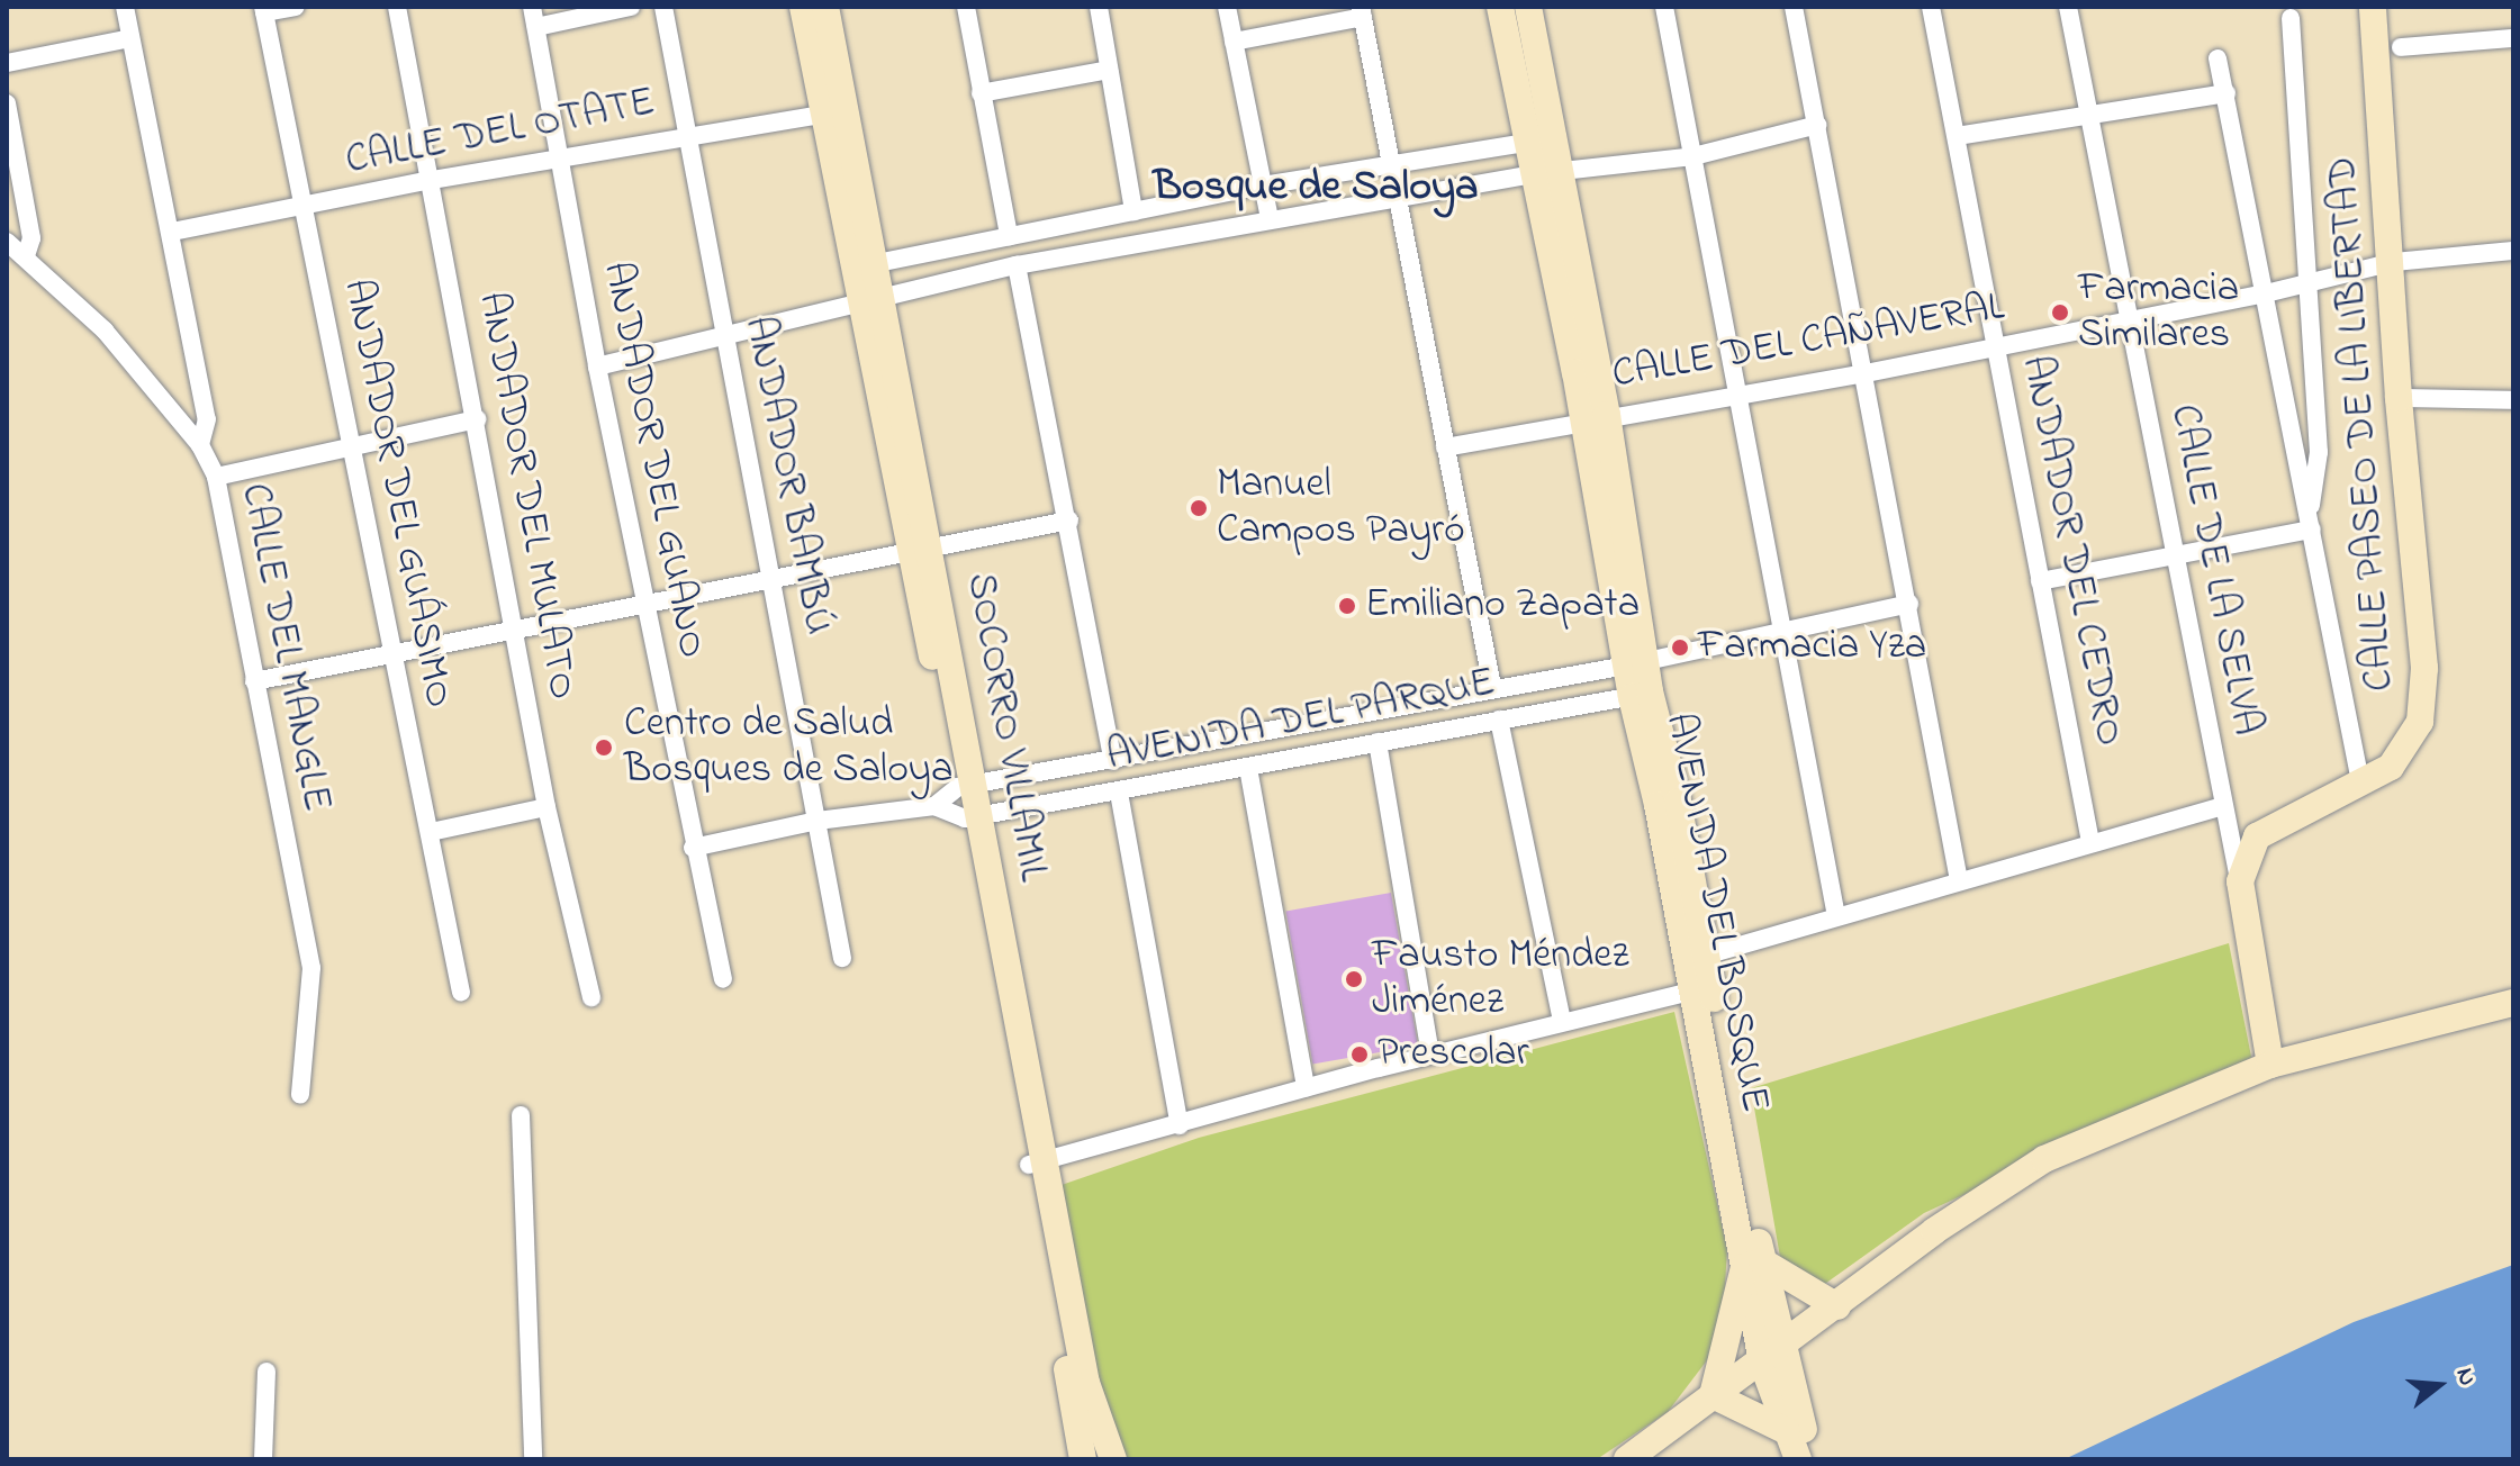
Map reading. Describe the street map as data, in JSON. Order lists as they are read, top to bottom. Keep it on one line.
{"streets":{"street":["CALLE DEL OTATE","CALLE DEL CAÑAVERAL","CALLE PASEO DE LA LIBERTAD","ANDADOR DEL GUANO","ANDADOR BAMBÚ","ANDADOR DEL GUÁSIMO","ANDADOR DEL MULATO","ANDADOR DEL CEDRO","CALLE DE LA SELVA","CALLE DEL MANGLE","AVENIDA DEL PARQUE","SOCORRO VILLAMIL","AVENIDA DEL BOSQUE"]},"crossings":[["CALLE DEL OTATE","ANDADOR DEL GUANO"],["CALLE DEL OTATE","ANDADOR BAMBÚ"],["CALLE DEL OTATE","ANDADOR DEL GUÁSIMO"],["CALLE DEL OTATE","ANDADOR DEL MULATO"],["CALLE DEL OTATE","CALLE DEL MANGLE"],["CALLE DEL OTATE","SOCORRO VILLAMIL"],["CALLE DEL CAÑAVERAL","CALLE PASEO DE LA LIBERTAD"],["CALLE DEL CAÑAVERAL","ANDADOR DEL CEDRO"],["CALLE DEL CAÑAVERAL","CALLE DE LA SELVA"],["CALLE DEL CAÑAVERAL","AVENIDA DEL BOSQUE"],["CALLE PASEO DE LA LIBERTAD","CALLE DE LA SELVA"],["AVENIDA DEL PARQUE","SOCORRO VILLAMIL"],["AVENIDA DEL PARQUE","AVENIDA DEL BOSQUE"]],"districts":["Bosque de Saloya"],"places":["Farmacia Similares","Manuel Campos Payró","Emiliano Zapata","Farmacia Yza","Centro de Salud Bosques de Saloya","Fausto Méndez Jiménez","Prescolar"],"north":"right"}
